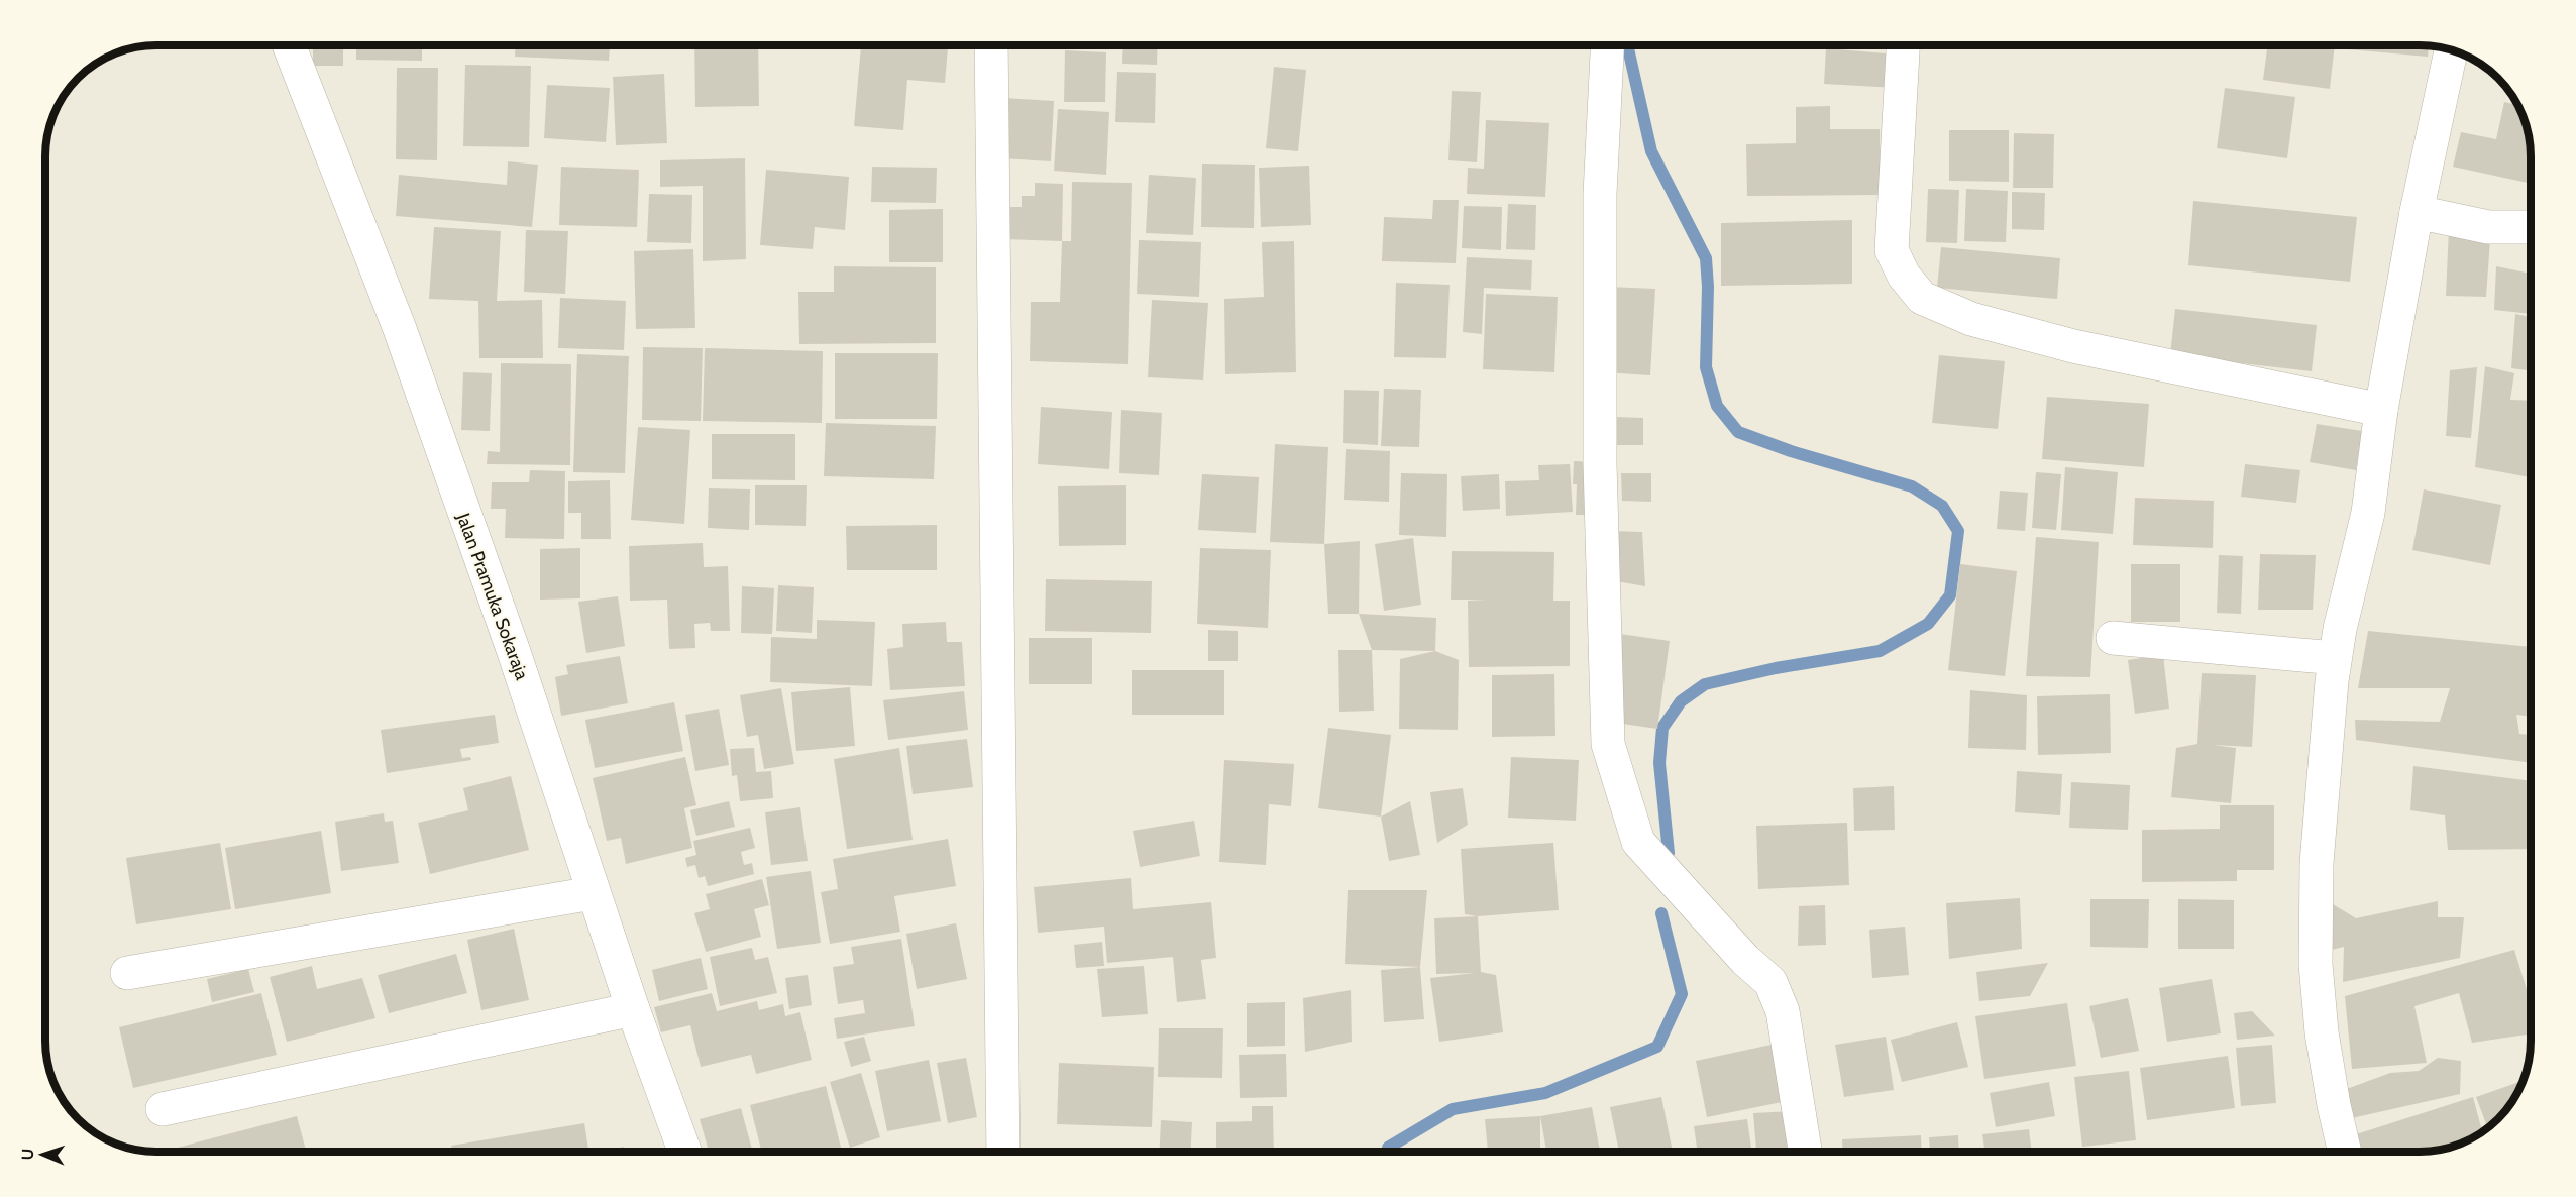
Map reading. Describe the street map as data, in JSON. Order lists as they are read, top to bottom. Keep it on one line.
{"streets":{"street":["Jalan Pramuka Sokaraja"]},"north":"left"}
